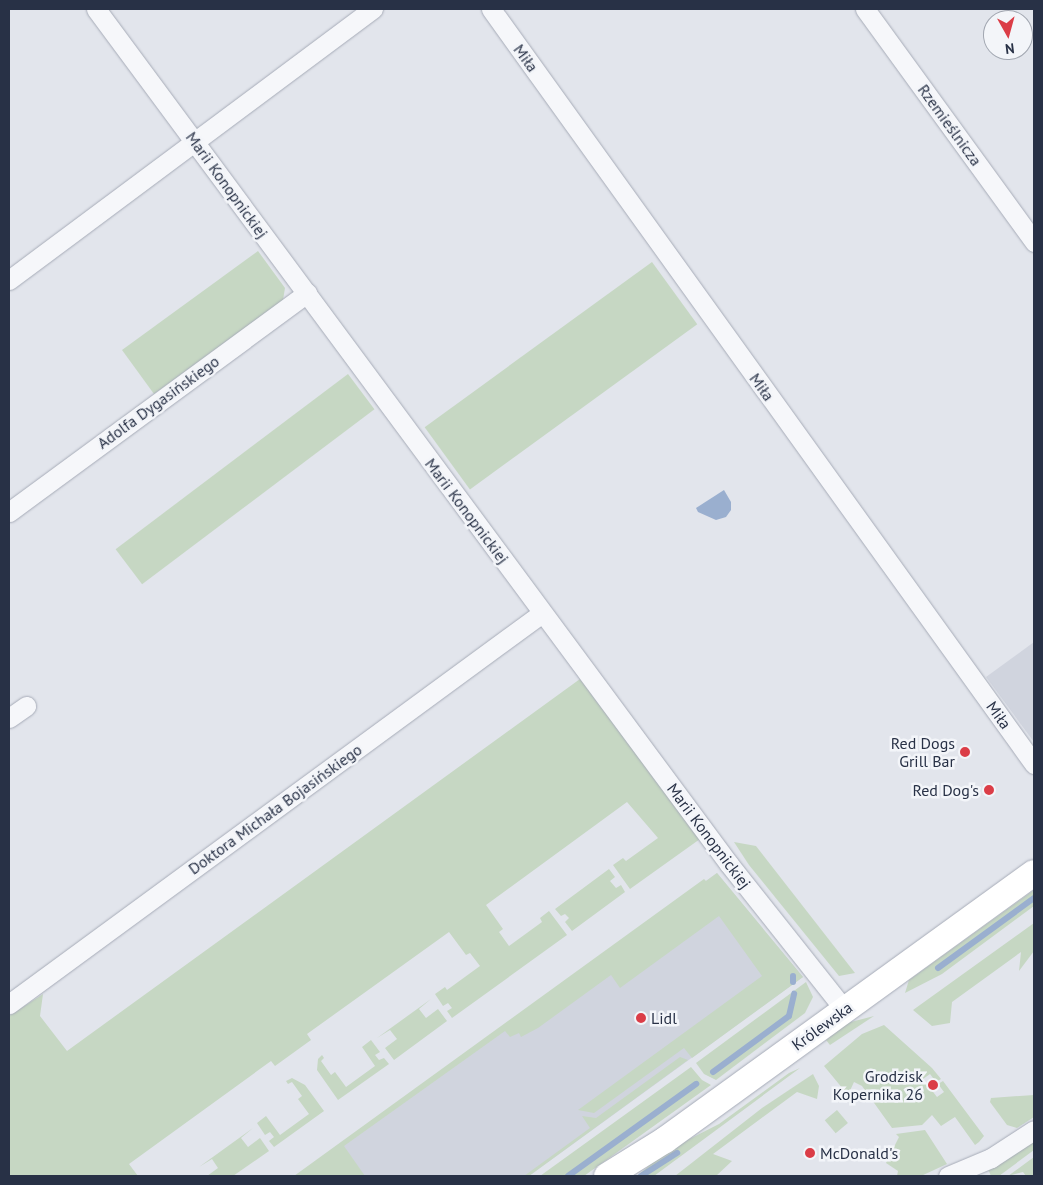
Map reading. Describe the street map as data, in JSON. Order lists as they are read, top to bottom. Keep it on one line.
{"streets":{"main road":["Królewska"],"street":["Miła","Rzemieślnicza","Marii Konopnickiej","Adolfa Dygasińskiego","Doktora Michała Bojasińskiego"]},"crossings":[["Marii Konopnickiej","Adolfa Dygasińskiego"],["Marii Konopnickiej","Doktora Michała Bojasińskiego"],["Marii Konopnickiej","Królewska"]],"places":["Red Dogs Grill Bar","Red Dog's","Lidl","Grodzisk Kopernika 26","McDonald's"],"north":"bottom"}
